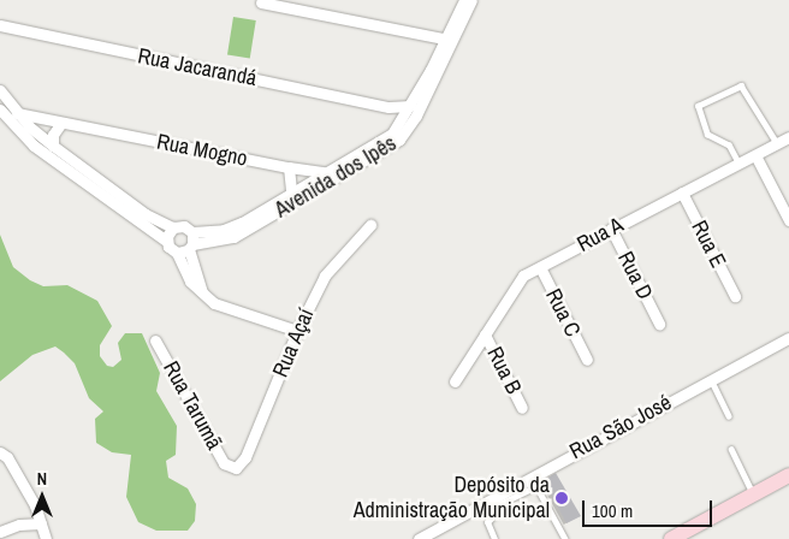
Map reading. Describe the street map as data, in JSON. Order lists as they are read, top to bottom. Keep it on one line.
{"streets":{"street":["Rua Jacarandá","Rua Mogno","Avenida dos Ipês","Rua A","Rua E","Rua D","Rua C","Rua Açaí","Rua B","Rua Tarumã","Rua São José"]},"crossings":[["Rua Jacarandá","Avenida dos Ipês"],["Rua Mogno","Avenida dos Ipês"],["Rua A","Rua E"],["Rua A","Rua D"],["Rua A","Rua C"],["Rua A","Rua B"],["Rua Açaí","Rua Tarumã"]],"places":["Depósito da Administração Municipal"],"scale_bar":"100 m","north":"top"}
